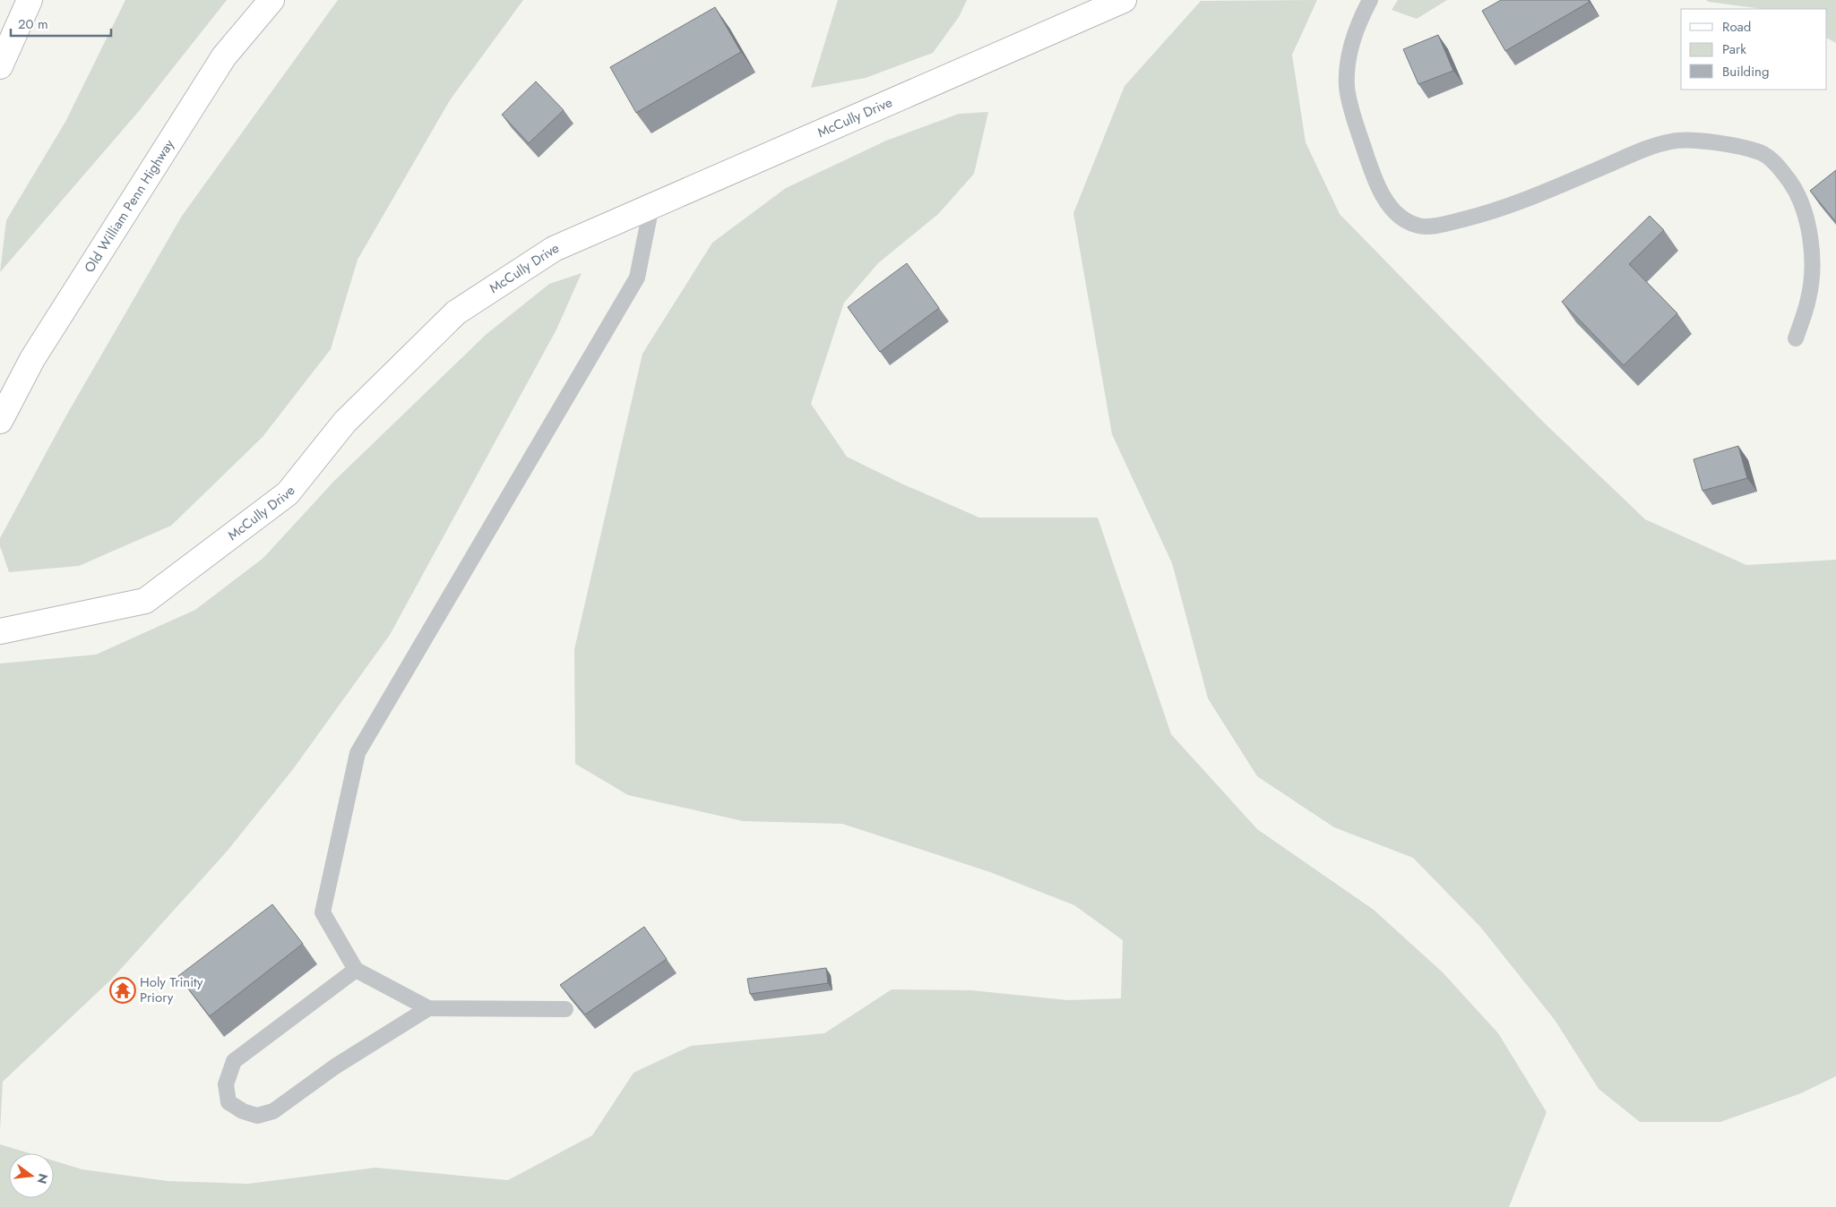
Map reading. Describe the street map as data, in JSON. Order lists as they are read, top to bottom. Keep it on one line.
{"streets":{"main road":["McCully Drive","Old William Penn Highway"]},"places":{"temple":["Holy Trinity Priory"]},"legend":["Road","Park","Building"],"scale_bar":"20 m","north":"right"}
